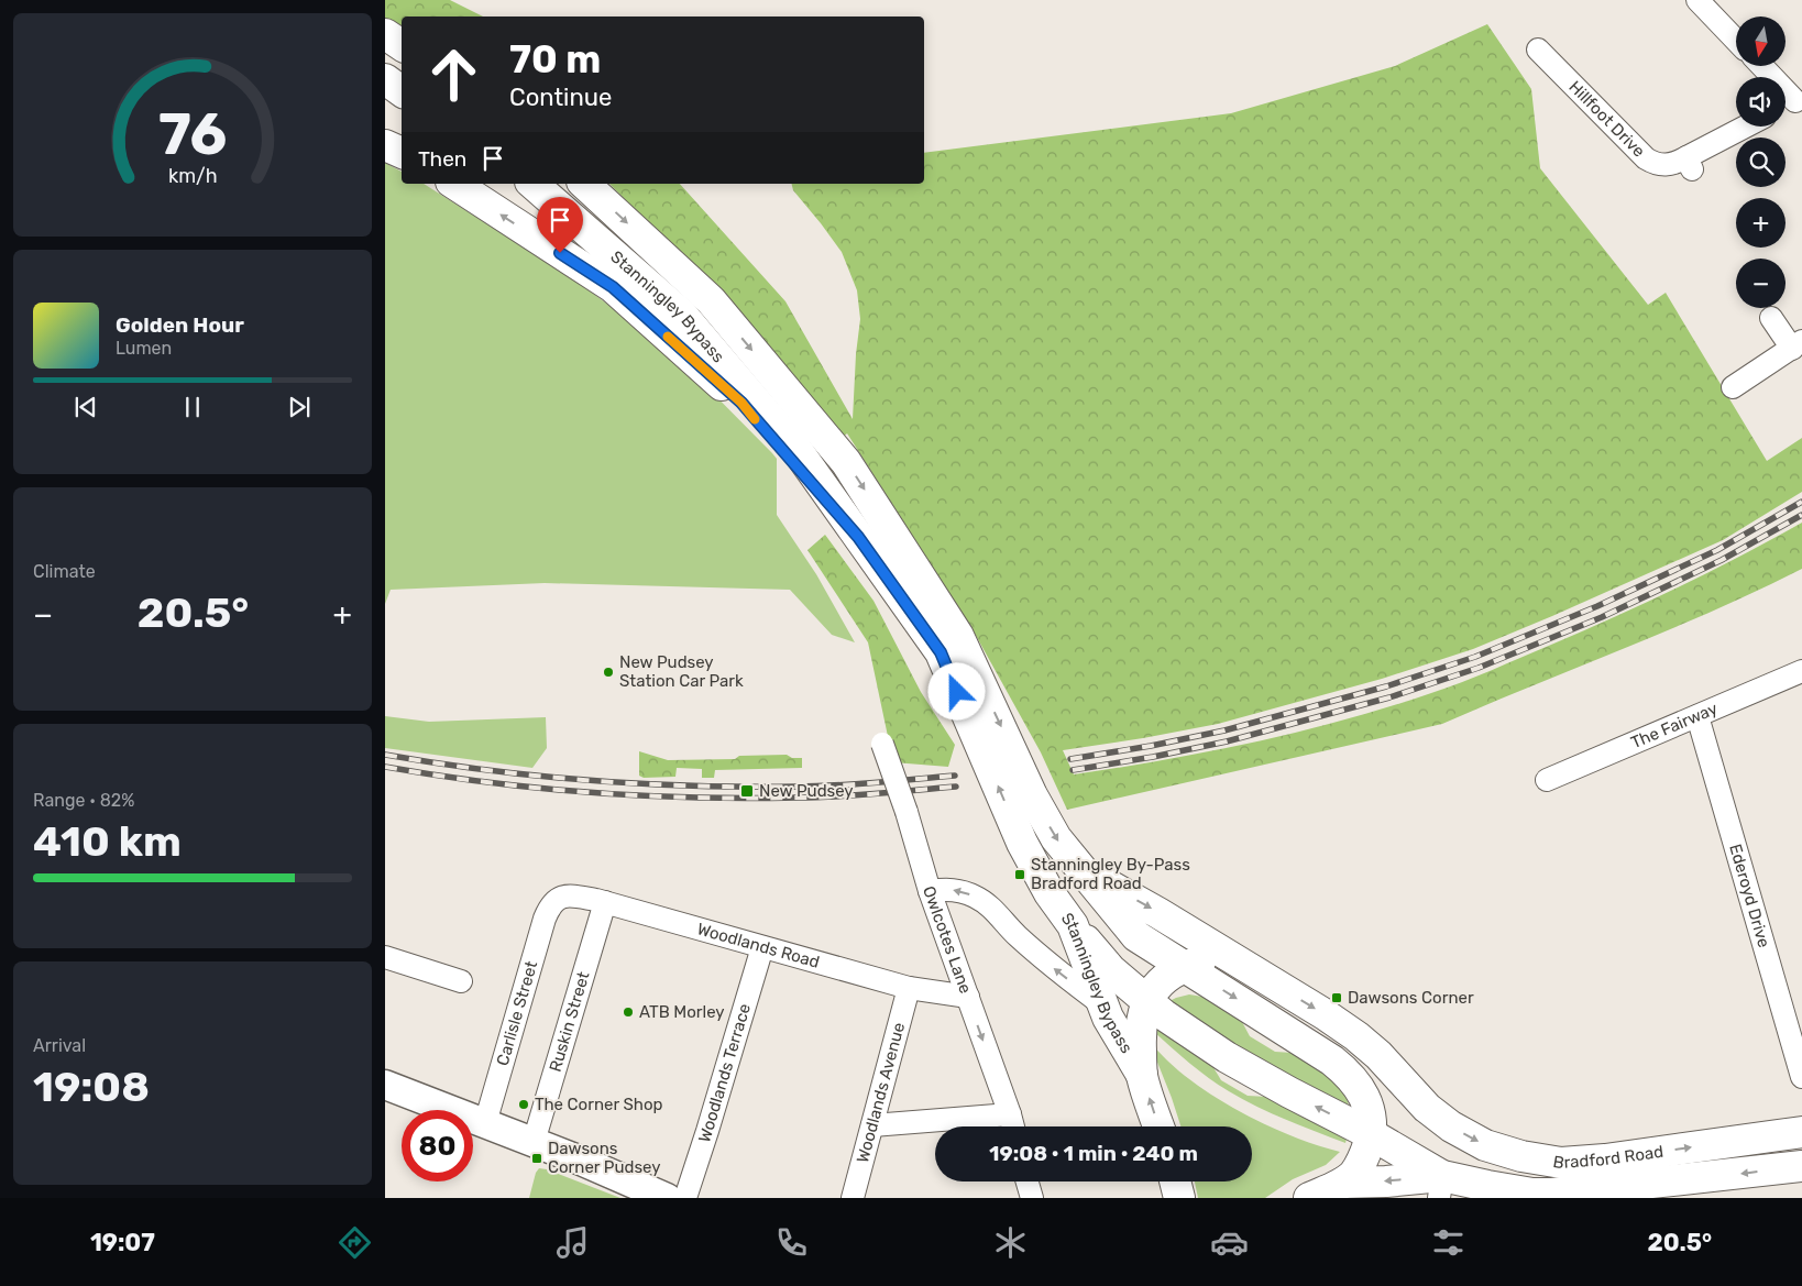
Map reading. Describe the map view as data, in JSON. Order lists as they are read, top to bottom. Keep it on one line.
{"streets":{"highway":["Stanningley Bypass","Bradford Road"],"street":["Hillfoot Drive","The Fairway","Ederoyd Drive","Owlcotes Lane","Woodlands Road","Carlisle Street","Ruskin Street","Woodlands Terrace","Woodlands Avenue"]},"crossings":[["Stanningley Bypass","Bradford Road"],["The Fairway","Ederoyd Drive"],["Owlcotes Lane","Woodlands Road"],["Woodlands Road","Carlisle Street"],["Woodlands Road","Ruskin Street"],["Woodlands Road","Woodlands Terrace"],["Woodlands Road","Woodlands Avenue"]],"places":{"other":["New Pudsey Station Car Park","ATB Morley","The Corner Shop"],"transit":["New Pudsey","Stanningley By-Pass Bradford Road","Dawsons Corner","Dawsons Corner Pudsey"]},"north":"bottom","page":{"map_buttons":["+","−"],"turn":["70 m","Continue"],"then":"Then","song":["Golden Hour","Lumen"],"tile":["Climate",["Range · 82%","410 km"],["Arrival","19:08"]],"heat":["−","20.5°","+"],"limit":"80","trip":"19:08 · 1 min · 240 m","tabs":["19:07","20.5°"],"gauge":["76","km/h"]}}
